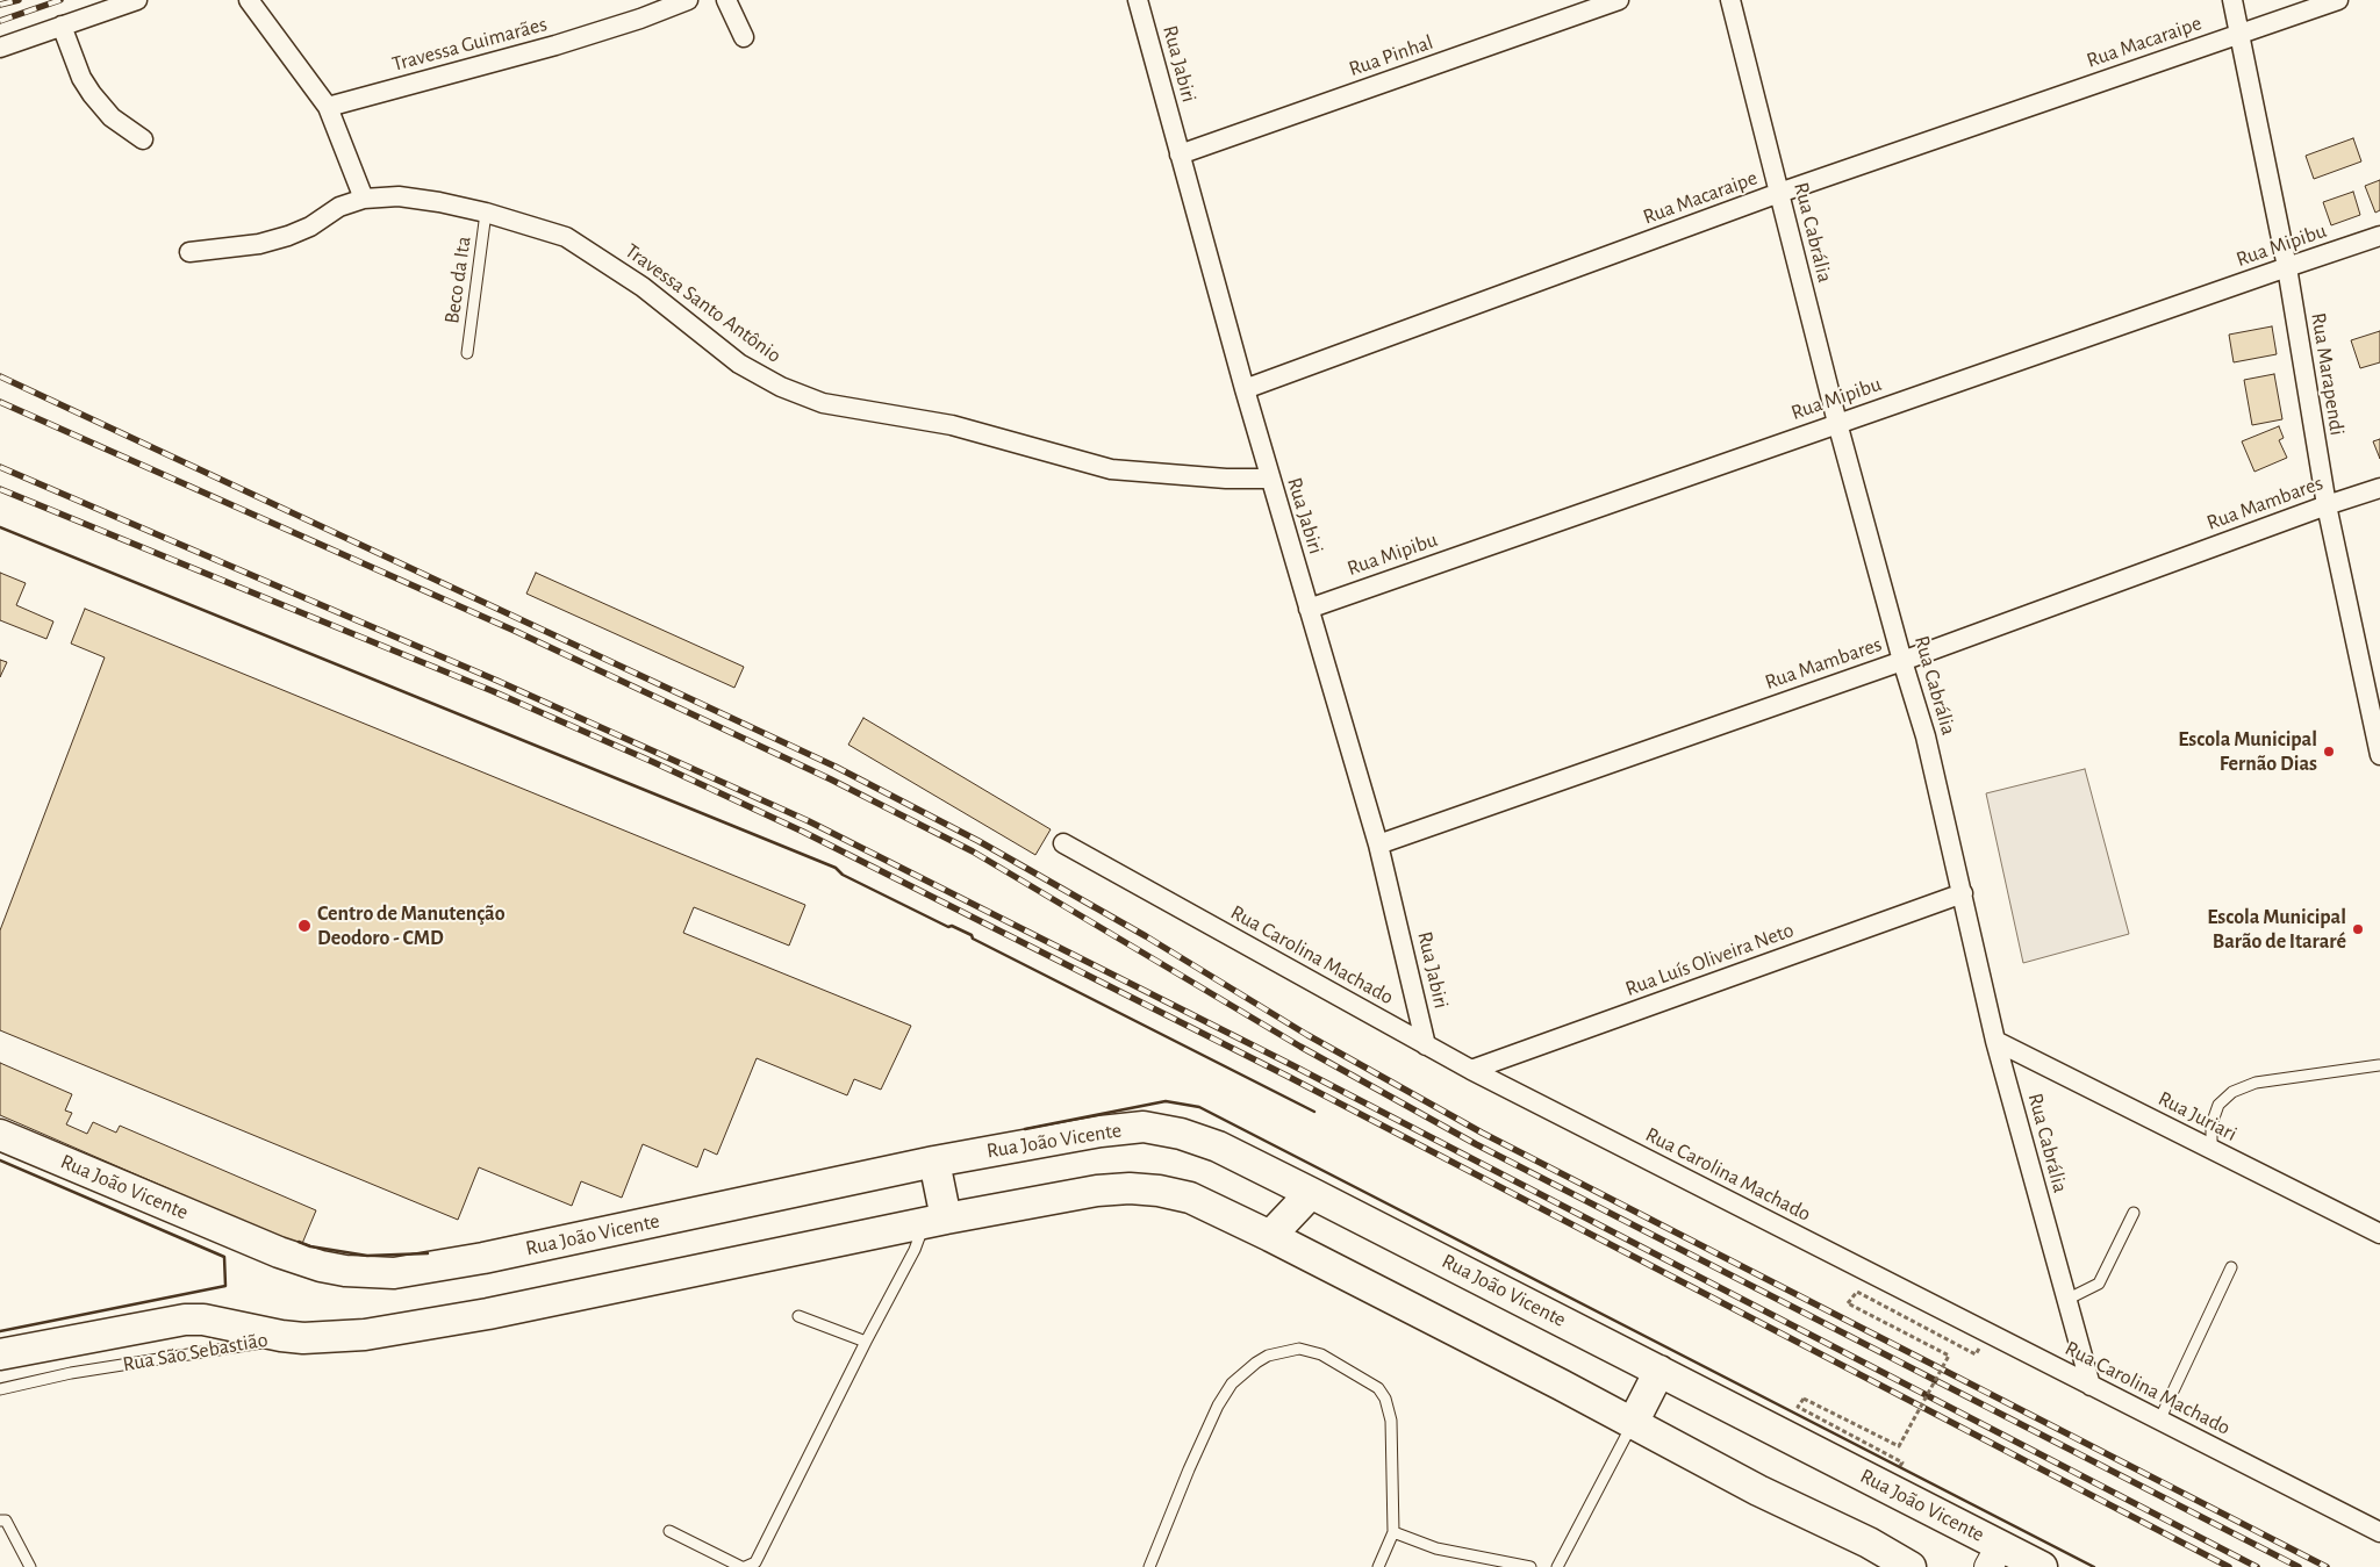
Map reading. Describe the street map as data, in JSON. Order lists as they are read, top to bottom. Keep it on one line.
{"streets":{"main road":["Rua João Vicente","Rua São Sebastião"],"street":["Rua Macaraipe","Travessa Guimarães","Rua Pinhal","Rua Jabiri","Rua Cabrália","Rua Mipibu","Travessa Santo Antônio","Rua Marapendi","Rua Mambares","Rua Carolina Machado","Rua Luís Oliveira Neto","Rua Juriari"],"lane":["Beco da Ita"]},"crossings":[["Rua Macaraipe","Rua Jabiri"],["Rua Macaraipe","Rua Cabrália"],["Rua Macaraipe","Rua Marapendi"],["Rua Pinhal","Rua Jabiri"],["Rua Jabiri","Rua Mipibu"],["Rua Jabiri","Travessa Santo Antônio"],["Rua Jabiri","Rua Mambares"],["Rua Jabiri","Rua Carolina Machado"],["Rua Cabrália","Rua Mipibu"],["Rua Cabrália","Rua Mambares"],["Rua Cabrália","Rua Carolina Machado"],["Rua Cabrália","Rua Luís Oliveira Neto"],["Rua Cabrália","Rua Juriari"],["Rua Mipibu","Rua Marapendi"],["Beco da Ita","Travessa Santo Antônio"],["Rua Marapendi","Rua Mambares"],["Rua Carolina Machado","Rua Luís Oliveira Neto"]],"places":["Escola Municipal Fernão Dias","Centro de Manutenção Deodoro - CMD","Escola Municipal Barão de Itararé"]}
